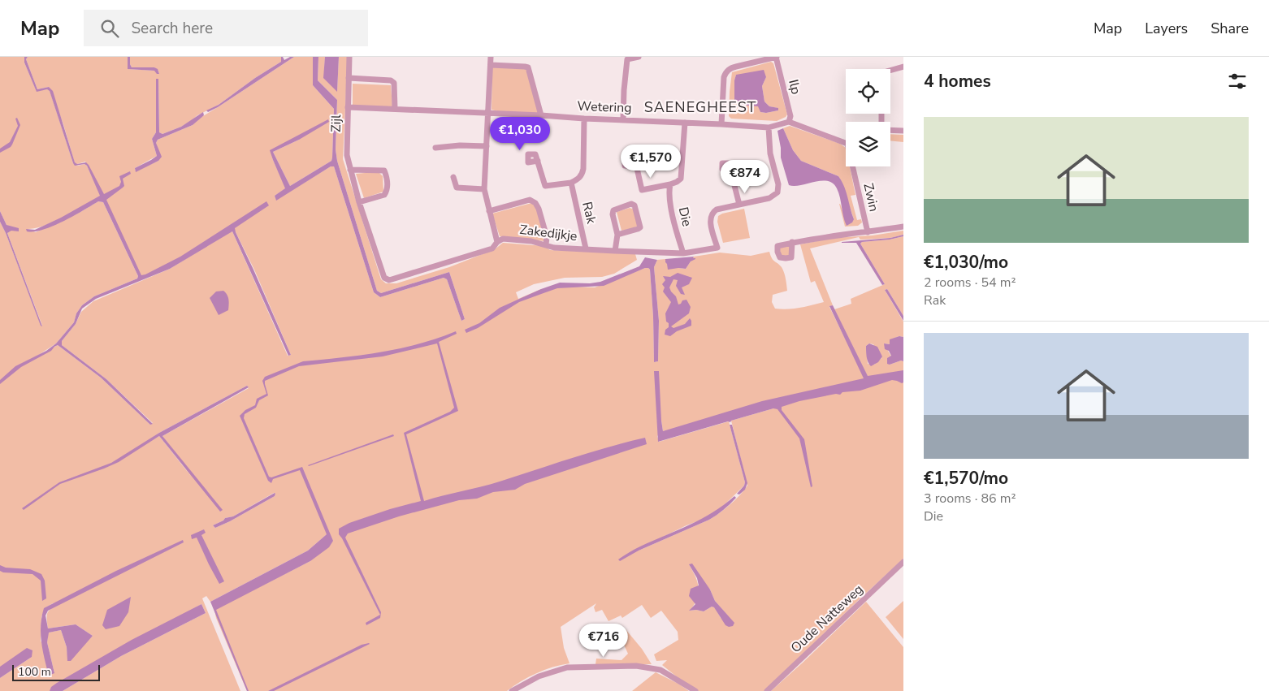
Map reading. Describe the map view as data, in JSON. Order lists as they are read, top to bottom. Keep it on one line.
{"streets":{"street":["Ilp","Wetering","Zijl","Zwin","Rak","Die","Zakedijkje","Oude Natteweg"]},"crossings":[["Ilp","Wetering"],["Wetering","Zijl"],["Zijl","Zakedijkje"],["Rak","Zakedijkje"],["Die","Zakedijkje"]],"districts":["SAENEGHEEST"],"scale_bar":"100 m","page":{"header":"Map","search":"Search here","nav":["Map","Layers","Share"],"heading":"4 homes","list":[{"name":"€1,030/mo","note":"2 rooms · 54 m² · Rak"},{"name":"€1,570/mo","note":"3 rooms · 86 m² · Die"}],"price":["€1,030","€1,570","€874","€716"],"scale":"100 m"}}
